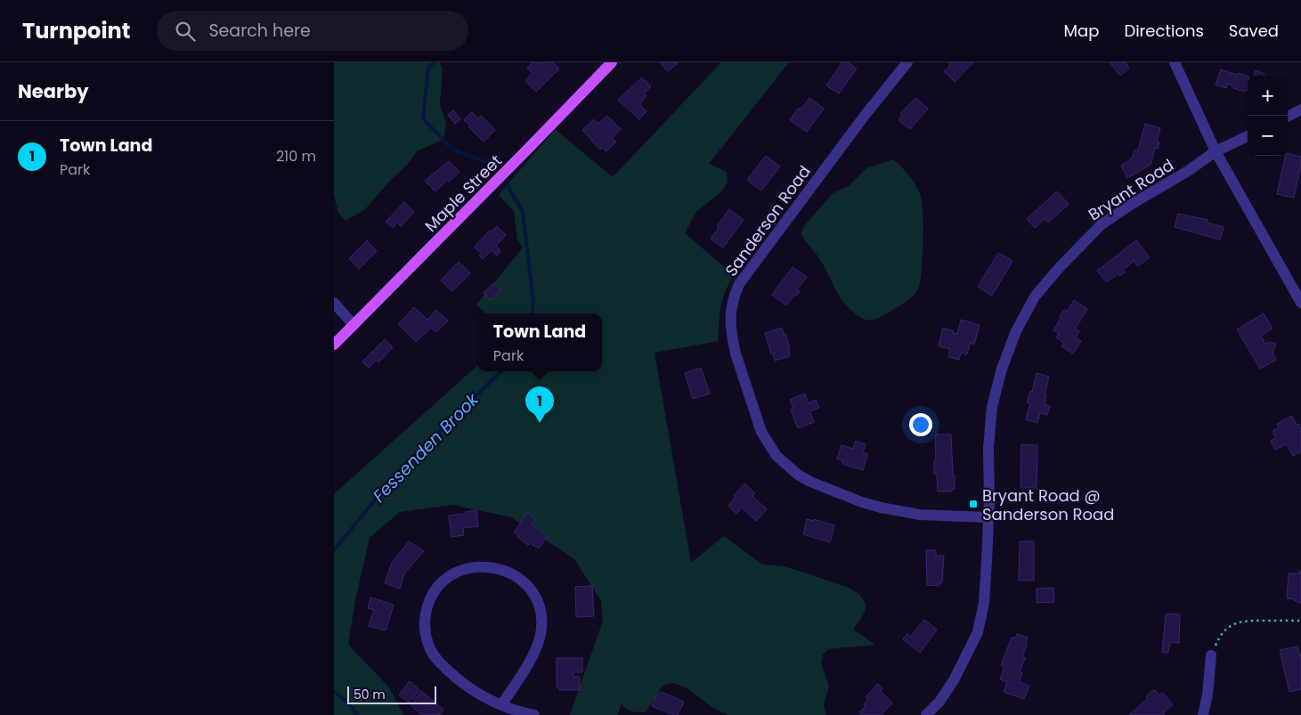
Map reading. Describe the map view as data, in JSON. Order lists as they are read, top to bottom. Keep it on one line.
{"streets":{"main road":["Maple Street"],"street":["Bryant Road","Sanderson Road"]},"crossings":[["Bryant Road","Sanderson Road"]],"water":["Fessenden Brook"],"places":{"transit":["Bryant Road @ Sanderson Road"]},"scale_bar":"50 m","page":{"header":"Turnpoint","search":"Search here","nav":["Map","Directions","Saved"],"heading":"Nearby","map_buttons":["+","−"],"list":[{"mark":"1","name":"Town Land","note":"Park","value":"210 m"}],"popup":["Town Land","Park"],"pins":"1","scale":"50 m"}}
